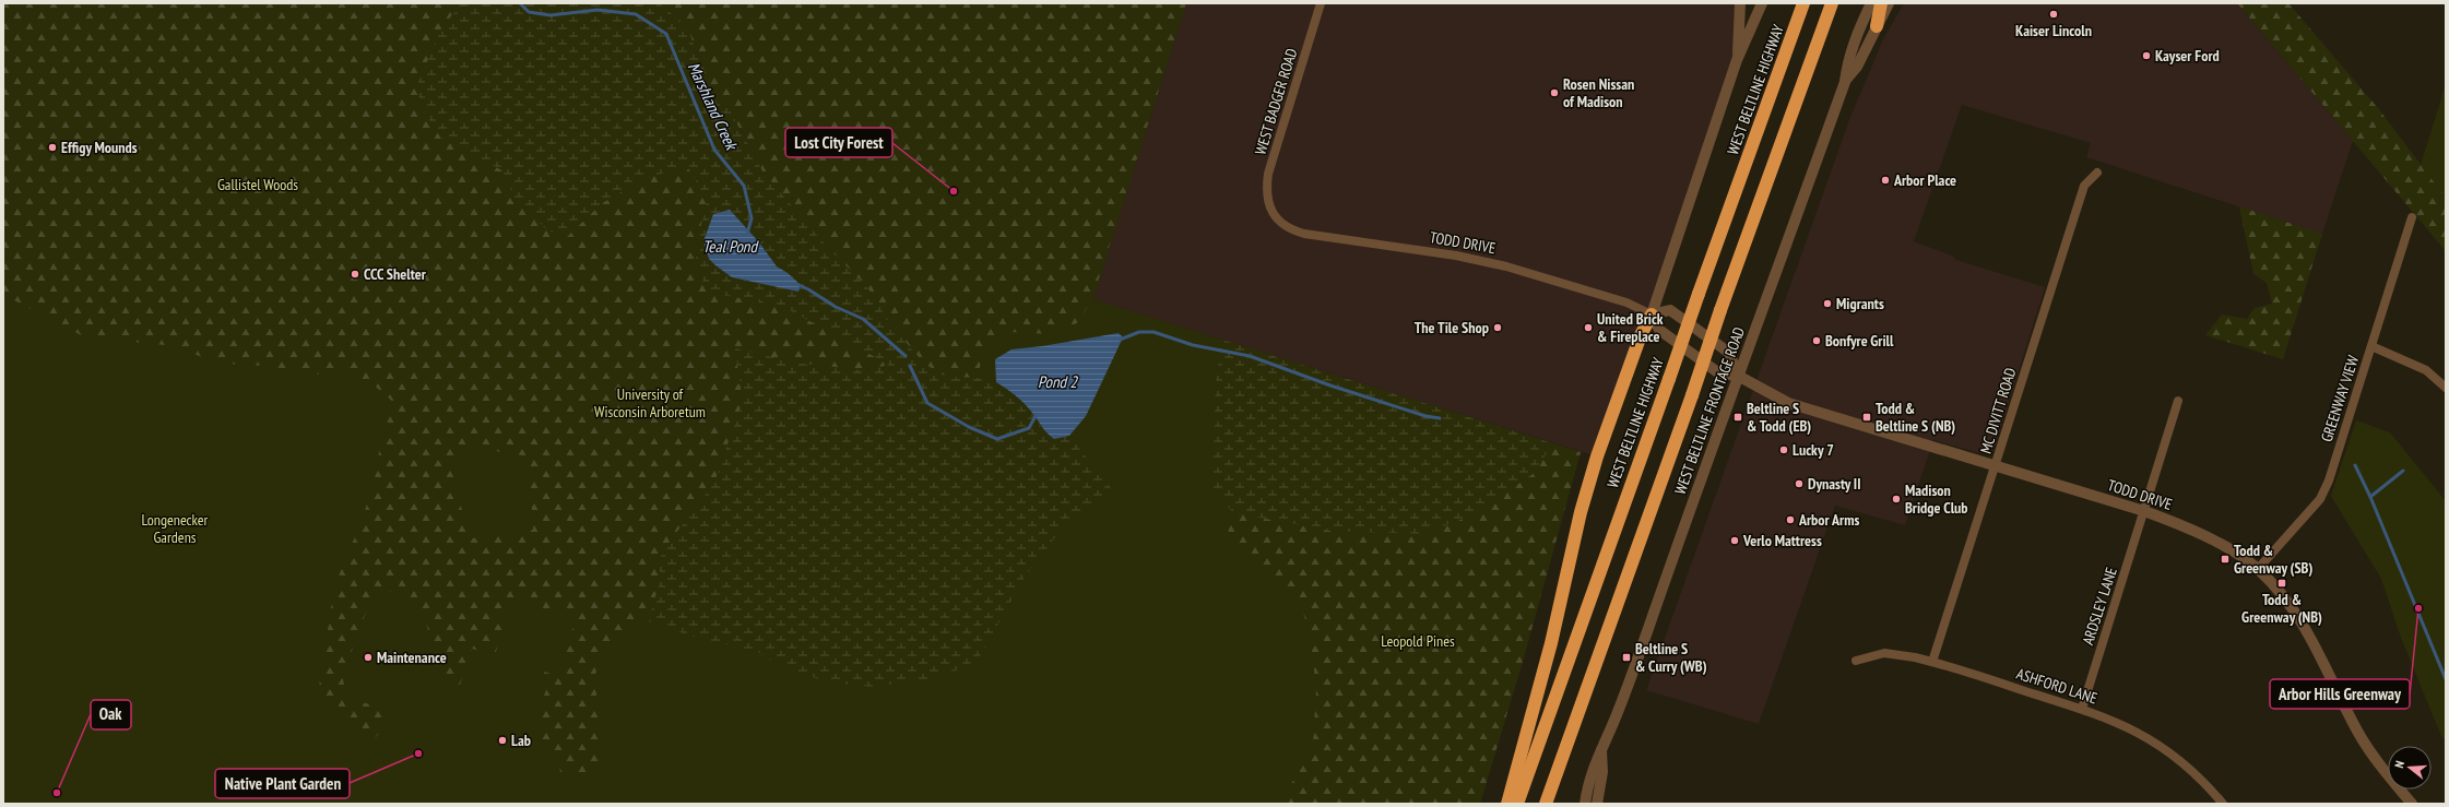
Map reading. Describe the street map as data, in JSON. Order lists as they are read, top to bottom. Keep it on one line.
{"streets":{"highway":["WEST BELTLINE HIGHWAY"],"street":["WEST BADGER ROAD","TODD DRIVE","GREENWAY VIEW","WEST BELTLINE FRONTAGE ROAD","MC DIVITT ROAD","ARDSLEY LANE","ASHFORD LANE"]},"crossings":[["WEST BADGER ROAD","TODD DRIVE"],["TODD DRIVE","GREENWAY VIEW"],["TODD DRIVE","WEST BELTLINE FRONTAGE ROAD"],["TODD DRIVE","MC DIVITT ROAD"],["TODD DRIVE","ARDSLEY LANE"],["MC DIVITT ROAD","ASHFORD LANE"],["ARDSLEY LANE","ASHFORD LANE"]],"water":["Marshland Creek","Teal Pond","Pond 2"],"parks":["Gallistel Woods","University of Wisconsin Arboretum","Longenecker Gardens","Leopold Pines"],"places":{"other":["Kaiser Lincoln","Kayser Ford","Rosen Nissan of Madison","Effigy Mounds","Arbor Place","Lost City Forest","CCC Shelter","Migrants","The Tile Shop","United Brick & Fireplace","Bonfyre Grill","Lucky 7","Dynasty II","Madison Bridge Club","Arbor Arms","Verlo Mattress","Arbor Hills Greenway","Maintenance","Lab","Native Plant Garden","Oak"],"transit":["Beltline S & Todd (EB)","Todd & Beltline S (NB)","Todd & Greenway (SB)","Todd & Greenway (NB)","Beltline S & Curry (WB)"]},"north":"left"}
